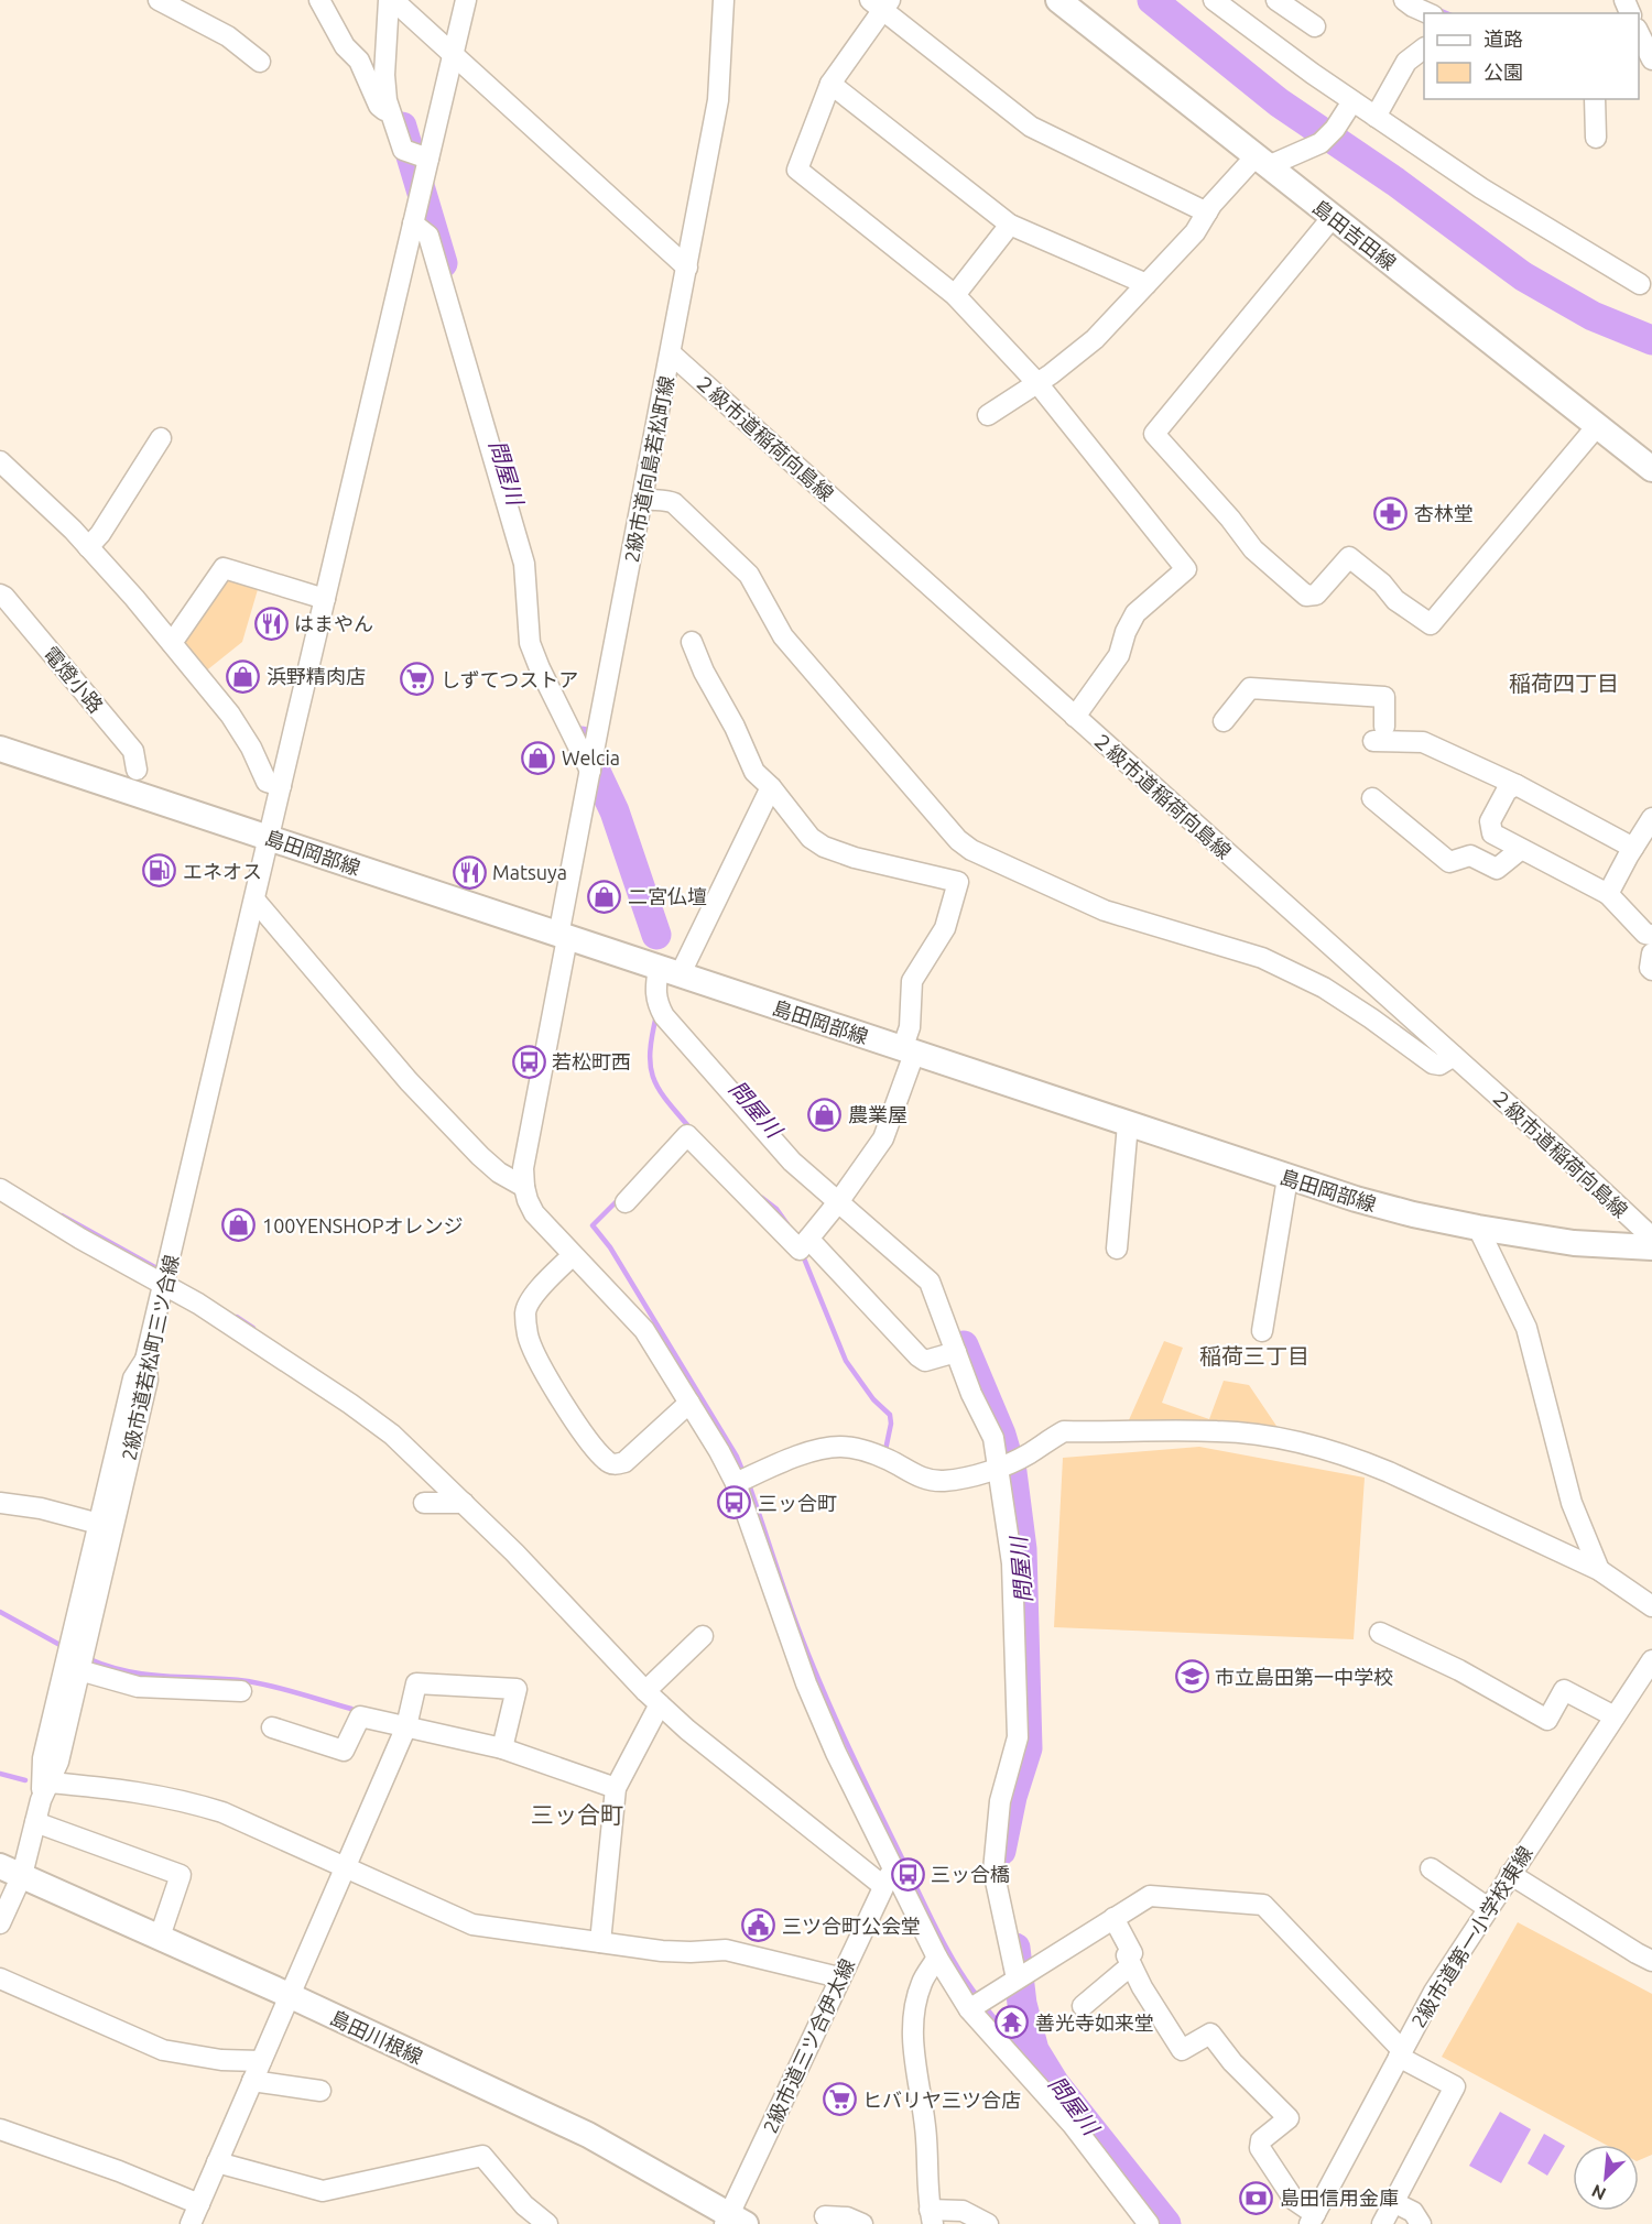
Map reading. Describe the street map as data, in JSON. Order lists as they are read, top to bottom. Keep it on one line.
{"streets":{"main road":["島田吉田線","島田岡部線","島田川根線"],"street":["２級市道稲荷向島線","2級市道向島若松町線","電燈小路","2級市道若松町三ツ合線","2級市道第一小学校東線","2級市道三ツ合伊太線"]},"crossings":[["２級市道稲荷向島線","2級市道向島若松町線"],["2級市道向島若松町線","島田岡部線"],["島田岡部線","2級市道若松町三ツ合線"],["2級市道若松町三ツ合線","島田川根線"],["島田川根線","2級市道三ツ合伊太線"]],"districts":["稲荷四丁目","稲荷三丁目","三ッ合町"],"water":["問屋川"],"places":{"pharmacy":["杏林堂"],"restaurant":["はまやん","Matsuya"],"shop":["浜野精肉店","Welcia","二宮仏壇","農業屋","100YENSHOPオレンジ"],"supermarket":["しずてつストア","ヒバリヤ三ツ合店"],"fuel station":["エネオス"],"bus stop":["若松町西","三ッ合町","三ッ合橋"],"school or university":["市立島田第一中学校"],"public building":["三ツ合町公会堂"],"temple":["善光寺如来堂"],"bank":["島田信用金庫"]},"legend":["道路","公園"],"north":"bottom left"}
